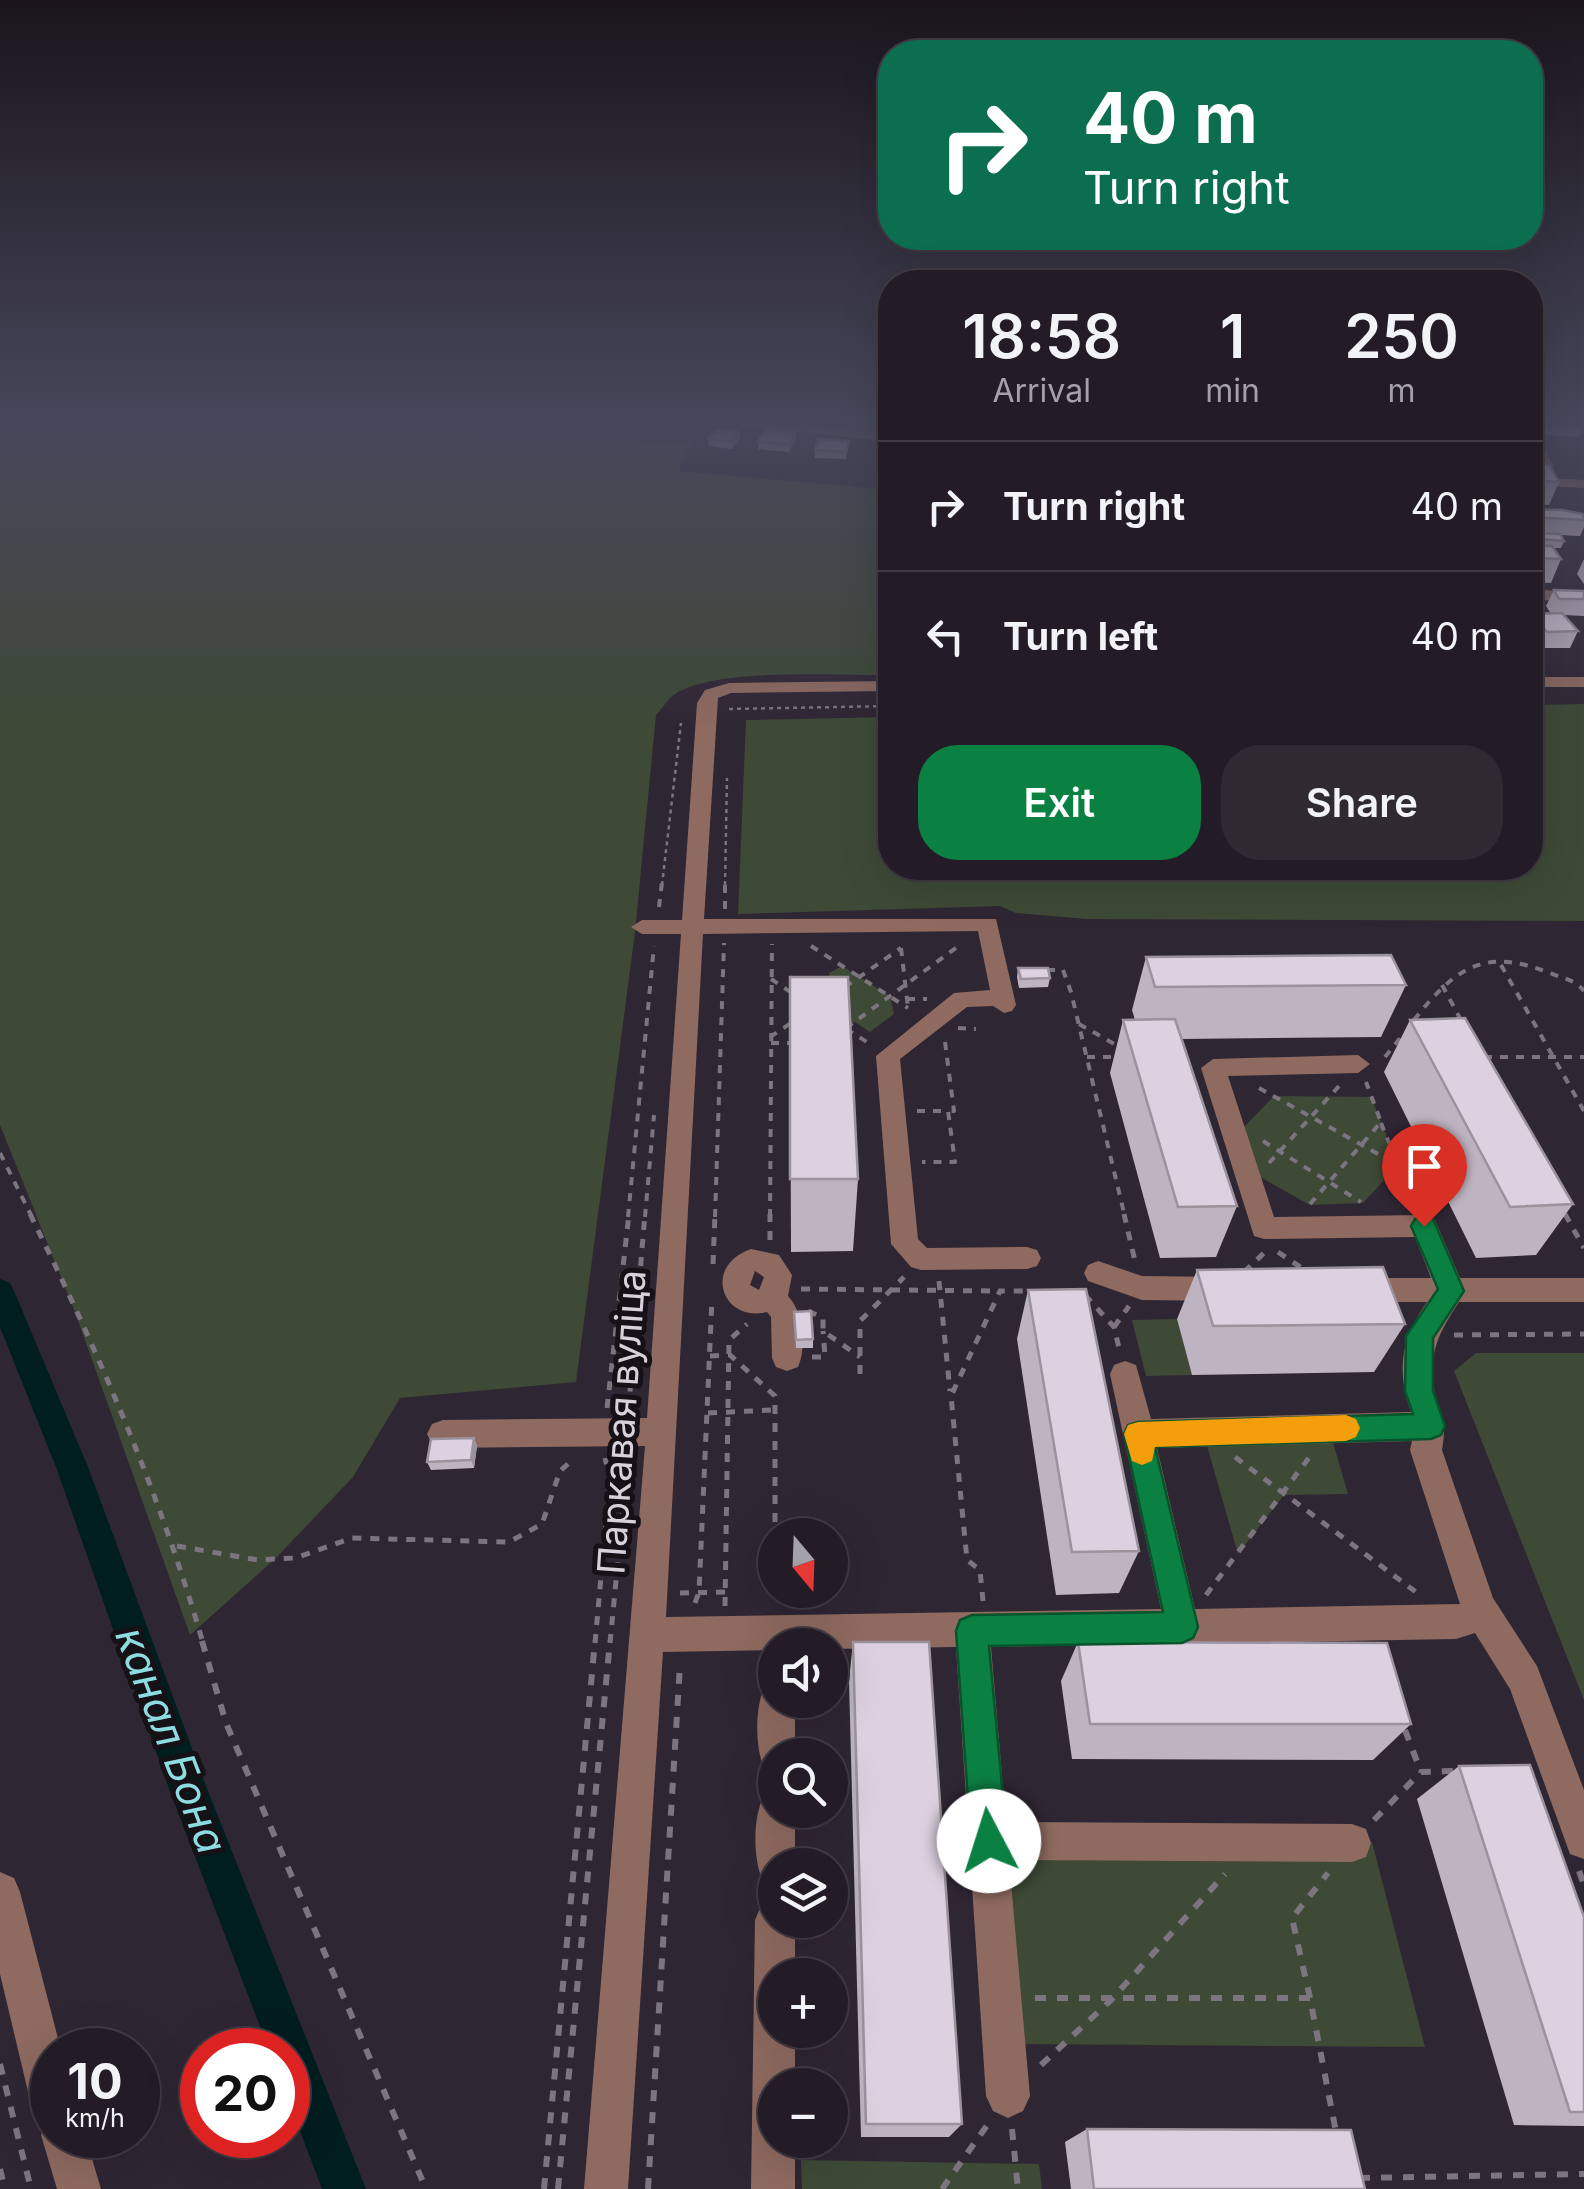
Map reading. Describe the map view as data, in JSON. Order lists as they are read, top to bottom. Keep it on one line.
{"streets":{"street":["Паркавая вуліца"]},"water":["канал Бона"],"north":"bottom","page":{"turn":["40 m","Turn right"],"eta":["18:58","Arrival","1","min","250","m"],"list":[{"name":"Turn right","value":"40 m"},{"name":"Turn left","value":"40 m"}],"buttons":["Exit","Share"],"map_buttons":["+","−"],"speed":"10 km/h","limit":"20"}}
